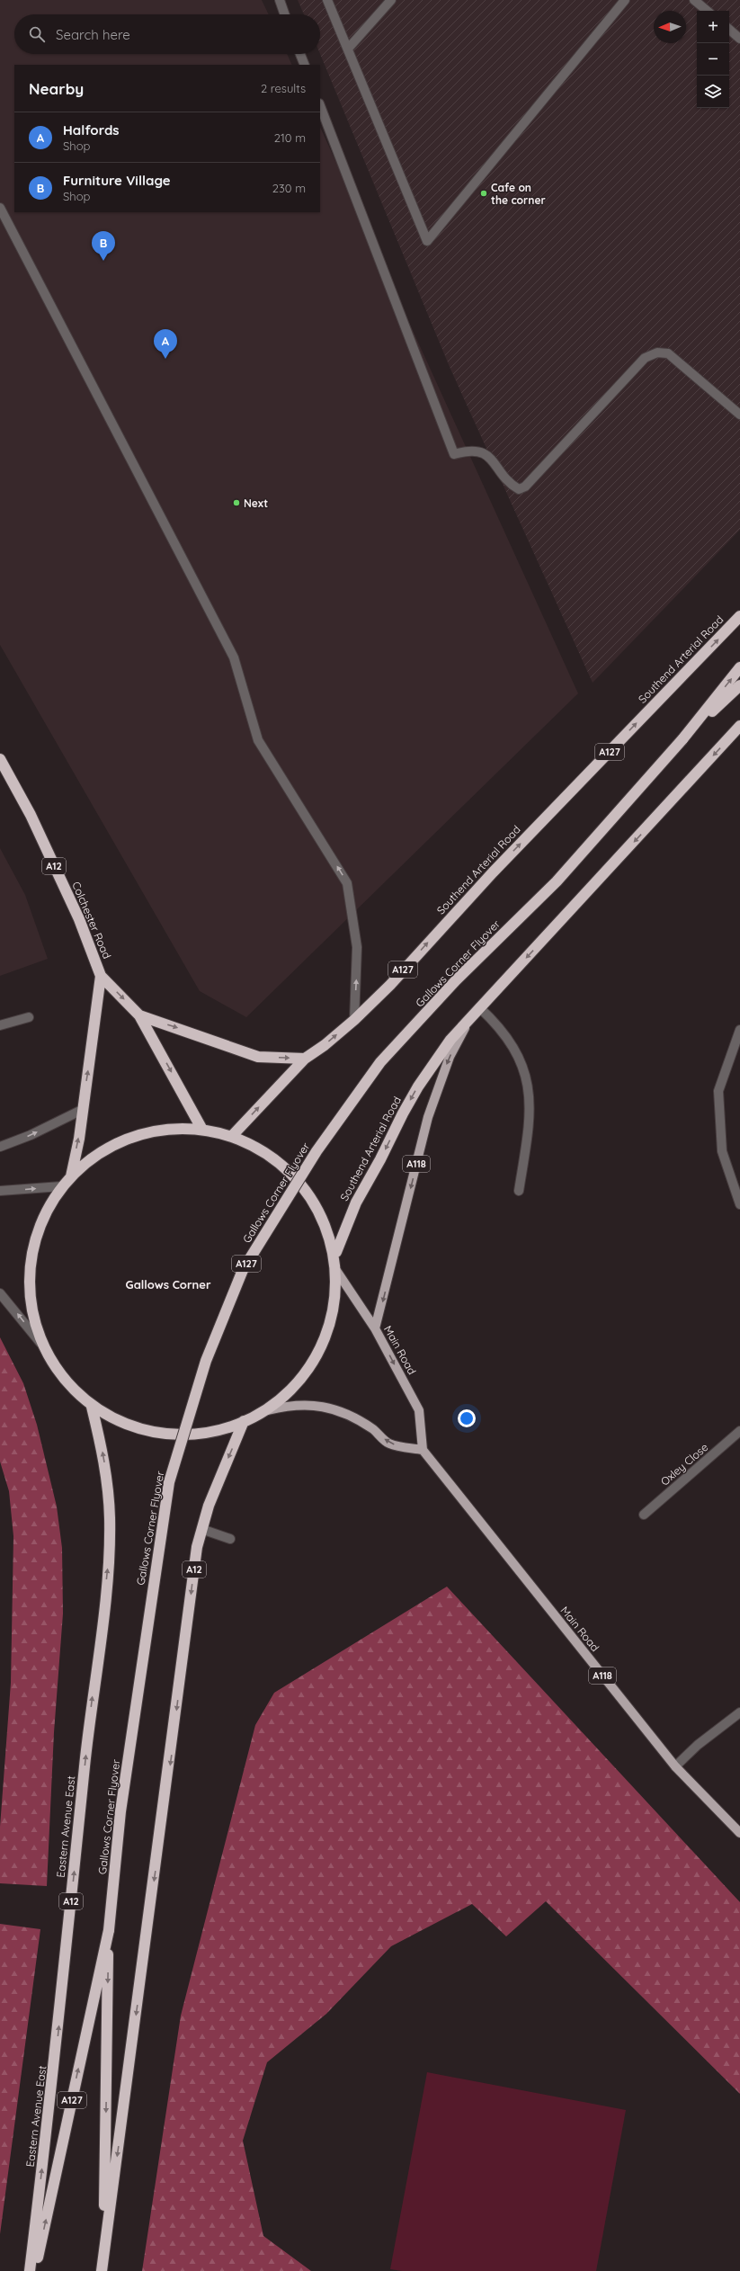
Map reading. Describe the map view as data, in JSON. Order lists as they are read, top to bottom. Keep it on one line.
{"streets":{"highway":["Southend Arterial Road","A127","A12","Colchester Road","Gallows Corner Flyover","Eastern Avenue East"],"main road":["A118","Main Road"],"street":["Oxley Close"]},"crossings":[["Southend Arterial Road","A118"],["A127","A12"],["A127","Gallows Corner Flyover"],["A118","Main Road"]],"districts":["Gallows Corner"],"places":["Cafe on the corner","Next"],"north":"left","page":{"map_buttons":["+","−"],"search":"Search here","heading":["Nearby","2 results"],"list":[{"mark":"A","name":"Halfords","note":"Shop","value":"210 m"},{"mark":"B","name":"Furniture Village","note":"Shop","value":"230 m"}],"pins":["B","A"]}}
